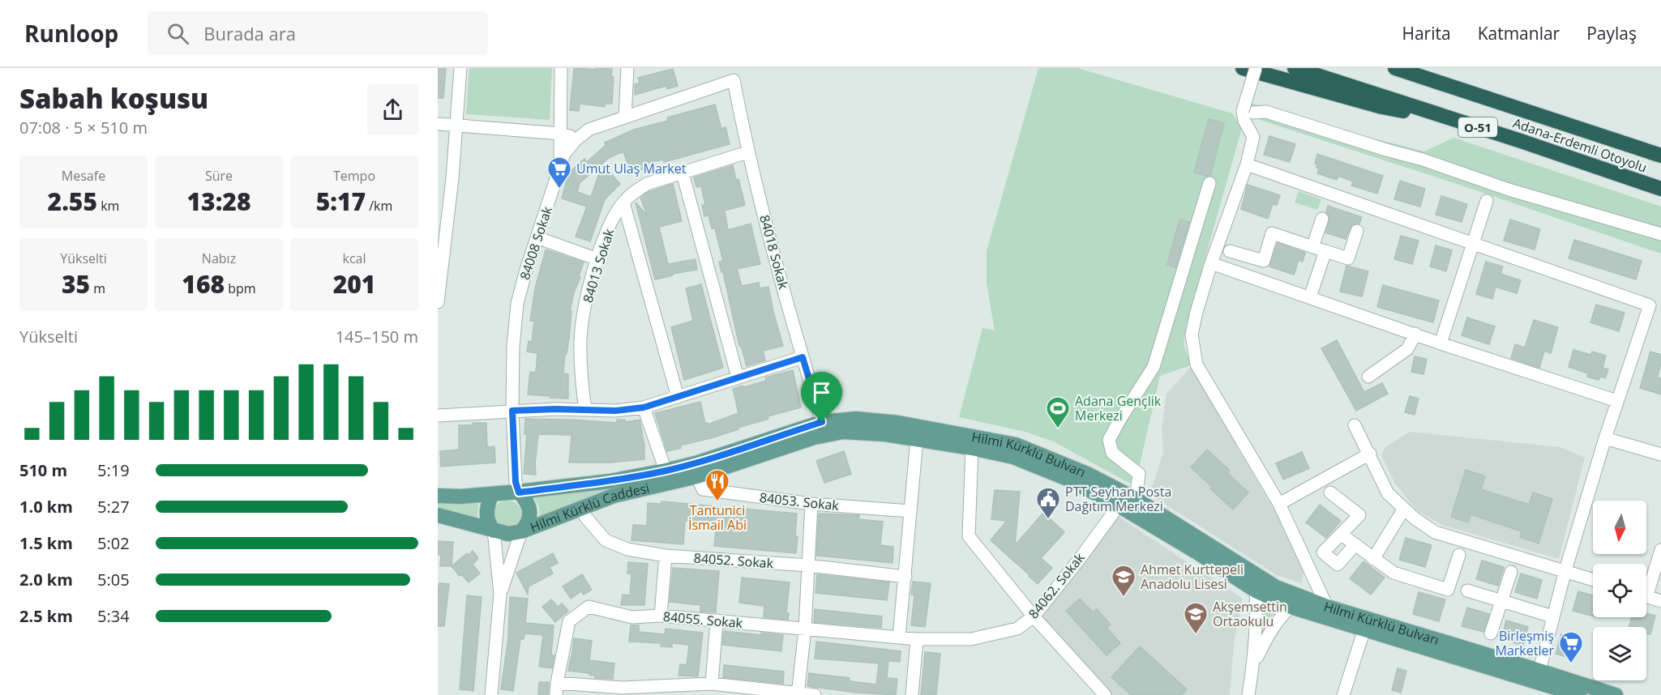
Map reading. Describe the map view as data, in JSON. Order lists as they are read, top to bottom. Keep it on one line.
{"streets":{"highway":["O-51","Adana-Erdemli Otoyolu"],"main road":["Hilmi Kürklü Bulvarı","Hilmi Kürklü Caddesi"],"street":["84008 Sokak","84018 Sokak","84013 Sokak","84053. Sokak","84052. Sokak","84062. Sokak","84055. Sokak"]},"crossings":[["84008 Sokak","84018 Sokak"],["84008 Sokak","Hilmi Kürklü Bulvarı"],["84008 Sokak","Hilmi Kürklü Caddesi"],["84018 Sokak","84013 Sokak"],["84018 Sokak","Hilmi Kürklü Bulvarı"],["Hilmi Kürklü Bulvarı","Hilmi Kürklü Caddesi"],["84053. Sokak","Hilmi Kürklü Caddesi"],["Hilmi Kürklü Caddesi","84052. Sokak"],["Hilmi Kürklü Caddesi","84062. Sokak"],["84062. Sokak","84055. Sokak"]],"places":{"supermarket":["Umut Ulaş Market","Birleşmiş Marketler"],"sports":["Adana Gençlik Merkezi"],"restaurant":["Tantunici İsmail Abi"],"public building":["PTT Seyhan Posta Dağıtım Merkezi"],"school or university":["Ahmet Kurttepeli Anadolu Lisesi","Akşemsettin Ortaokulu"]},"north":"bottom","page":{"header":"Runloop","search":"Burada ara","nav":["Harita","Katmanlar","Paylaş"],"heading":["Sabah koşusu","07:08 · 5 × 510 m"],"stats":[["Mesafe","2.55 km"],["Süre","13:28"],["Tempo","5:17 /km"],["Yükselti","35 m"],["Nabız","168 bpm"],["kcal","201"]],"chart":["Yükselti","145–150 m"],"list":[{"name":"510 m","note":"5:19"},{"name":"1.0 km","note":"5:27"},{"name":"1.5 km","note":"5:02"},{"name":"2.0 km","note":"5:05"},{"name":"2.5 km","note":"5:34"}]}}
